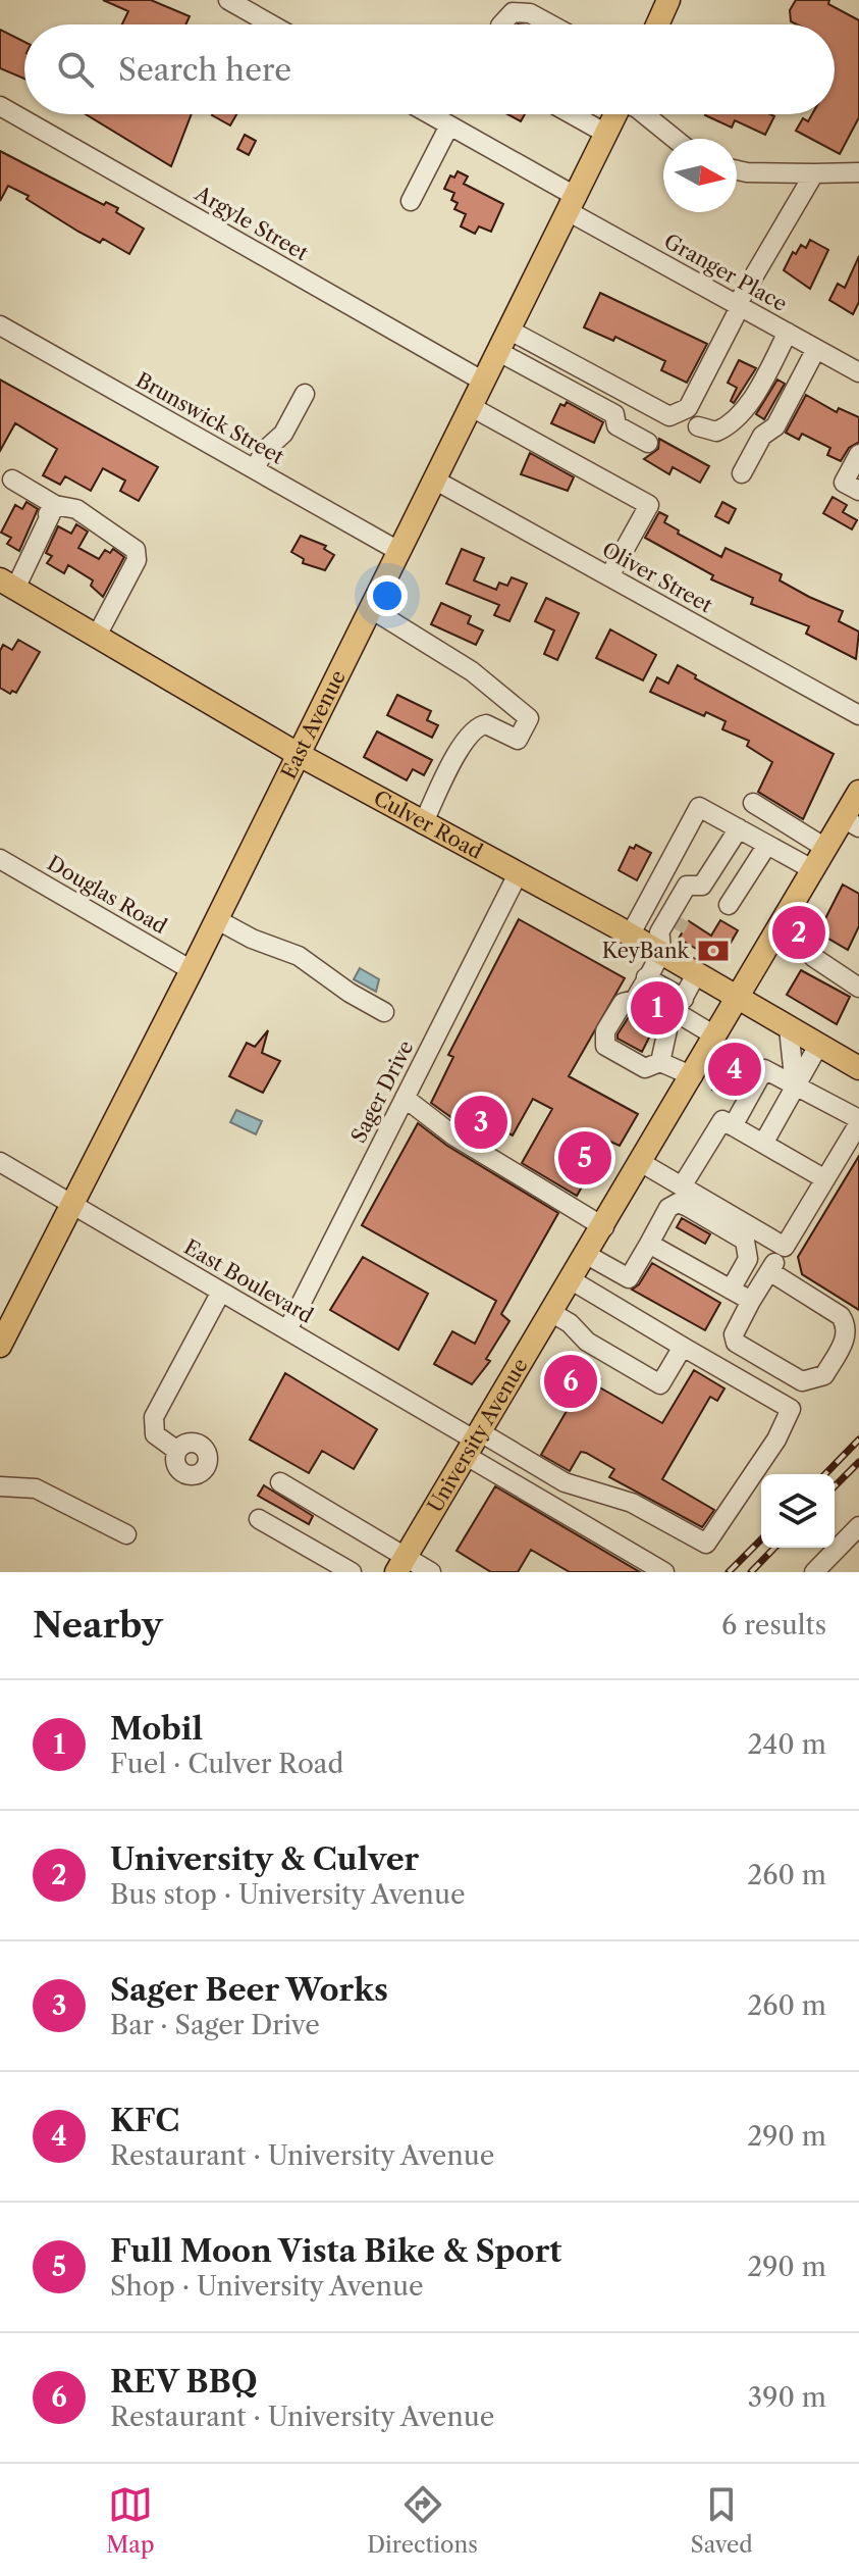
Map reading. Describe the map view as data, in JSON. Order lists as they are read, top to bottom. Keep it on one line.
{"streets":{"main road":["East Avenue","Culver Road","University Avenue"],"street":["Argyle Street","Granger Place","Brunswick Street","Oliver Street","Douglas Road","Sager Drive","East Boulevard"]},"crossings":[["Argyle Street","East Avenue"],["Granger Place","East Avenue"],["Brunswick Street","East Avenue"],["Oliver Street","East Avenue"],["East Avenue","Culver Road"],["East Avenue","Douglas Road"],["East Avenue","East Boulevard"],["Culver Road","Sager Drive"],["Culver Road","University Avenue"],["Sager Drive","East Boulevard"],["East Boulevard","University Avenue"]],"places":{"bank":["KeyBank"]},"north":"right","page":{"search":"Search here","pins":["2","1","4","3","5","6"],"heading":["Nearby","6 results"],"list":[{"mark":"1","name":"Mobil","note":"Fuel · Culver Road","value":"240 m"},{"mark":"2","name":"University & Culver","note":"Bus stop · University Avenue","value":"260 m"},{"mark":"3","name":"Sager Beer Works","note":"Bar · Sager Drive","value":"260 m"},{"mark":"4","name":"KFC","note":"Restaurant · University Avenue","value":"290 m"},{"mark":"5","name":"Full Moon Vista Bike & Sport","note":"Shop · University Avenue","value":"290 m"},{"mark":"6","name":"REV BBQ","note":"Restaurant · University Avenue","value":"390 m"}],"nav":["Map","Directions","Saved"]}}
